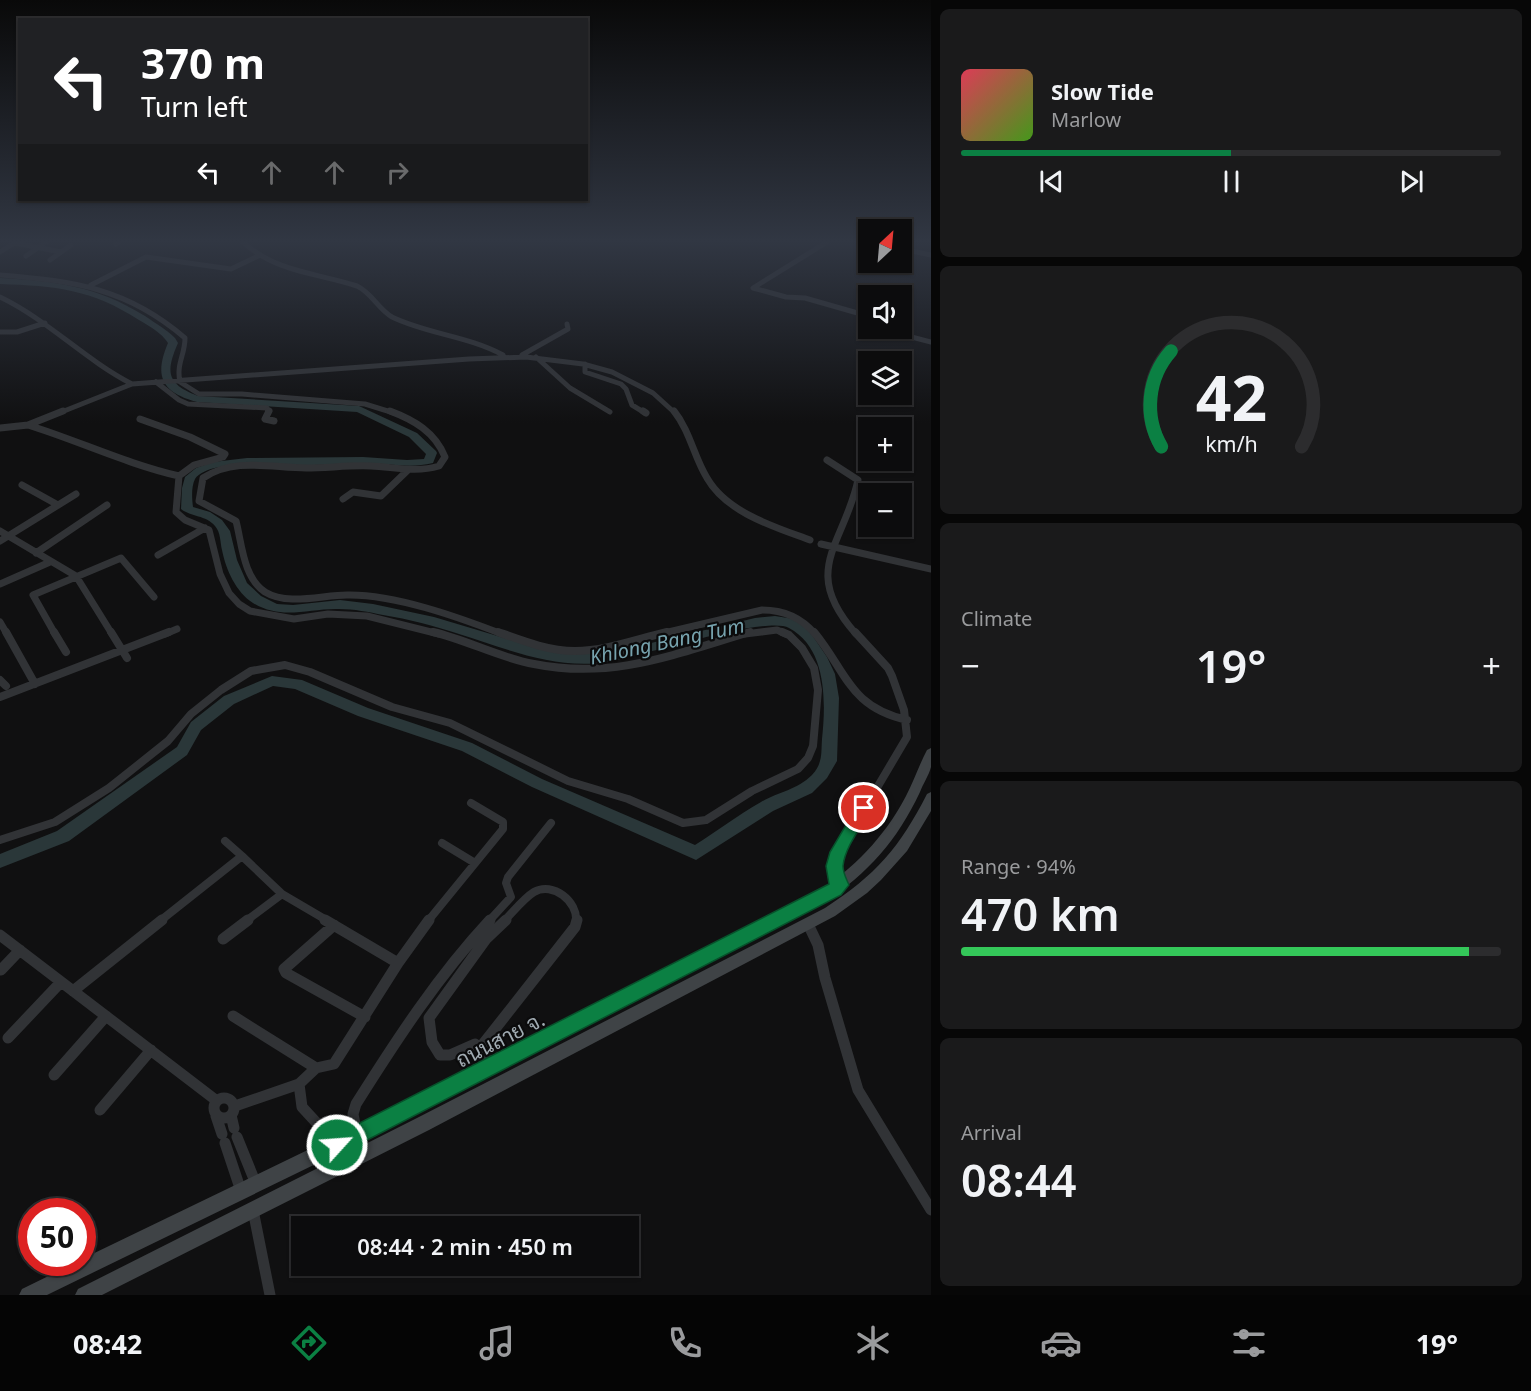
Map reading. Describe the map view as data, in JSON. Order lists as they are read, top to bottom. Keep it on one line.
{"streets":{"main road":["ถนนสาย จ."]},"water":["Khlong Bang Tum"],"north":"top right","page":{"turn":["370 m","Turn left"],"song":["Slow Tide","Marlow"],"map_buttons":["+","−"],"tile":["Climate",["Range · 94%","470 km"],["Arrival","08:44"]],"heat":["−","19°","+"],"limit":"50","trip":"08:44 · 2 min · 450 m","tabs":["08:42","19°"],"gauge":["42","km/h"]}}
